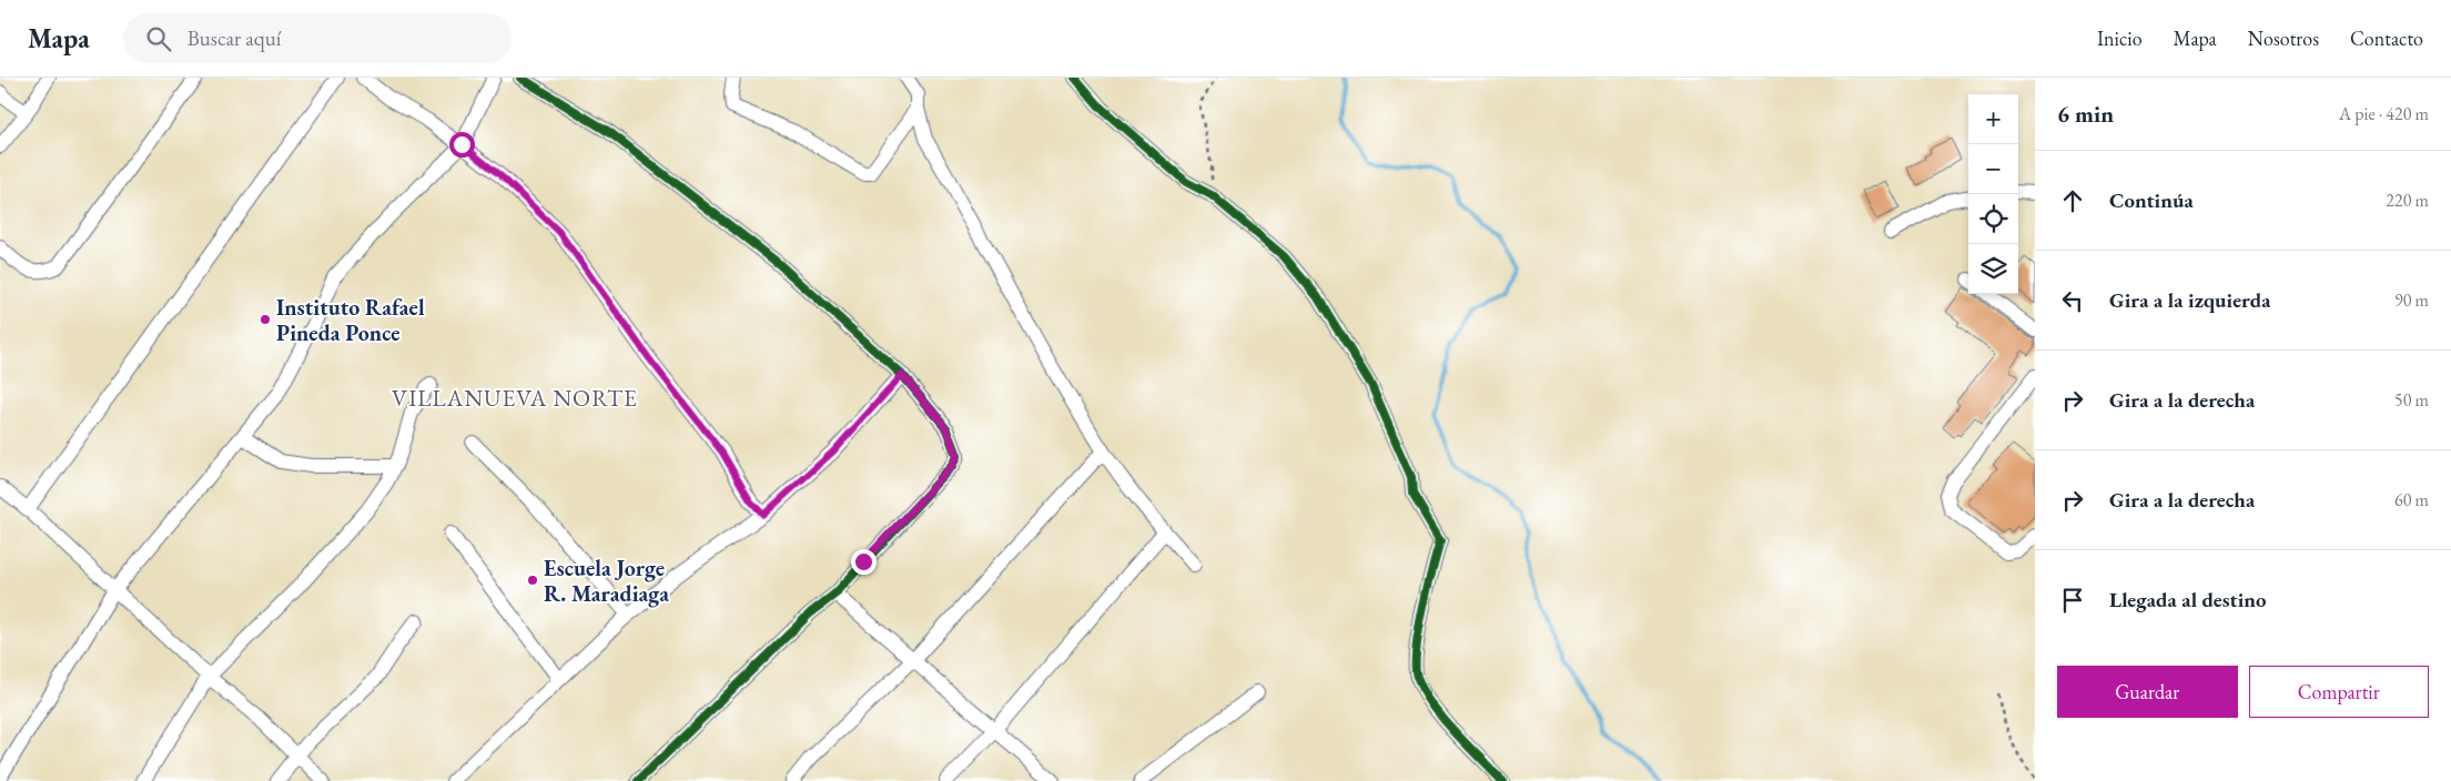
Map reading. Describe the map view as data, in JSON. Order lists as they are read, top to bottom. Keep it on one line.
{"districts":["VILLANUEVA NORTE"],"places":["Instituto Rafael Pineda Ponce","Escuela Jorge R. Maradiaga"],"page":{"header":"Mapa","search":"Buscar aquí","nav":["Inicio","Mapa","Nosotros","Contacto"],"heading":["6 min","A pie · 420 m"],"map_buttons":["+","−"],"list":[["Continúa","220 m"],["Gira a la izquierda","90 m"],["Gira a la derecha","50 m"],["Gira a la derecha","60 m"],"Llegada al destino"],"buttons":["Guardar","Compartir"]}}
